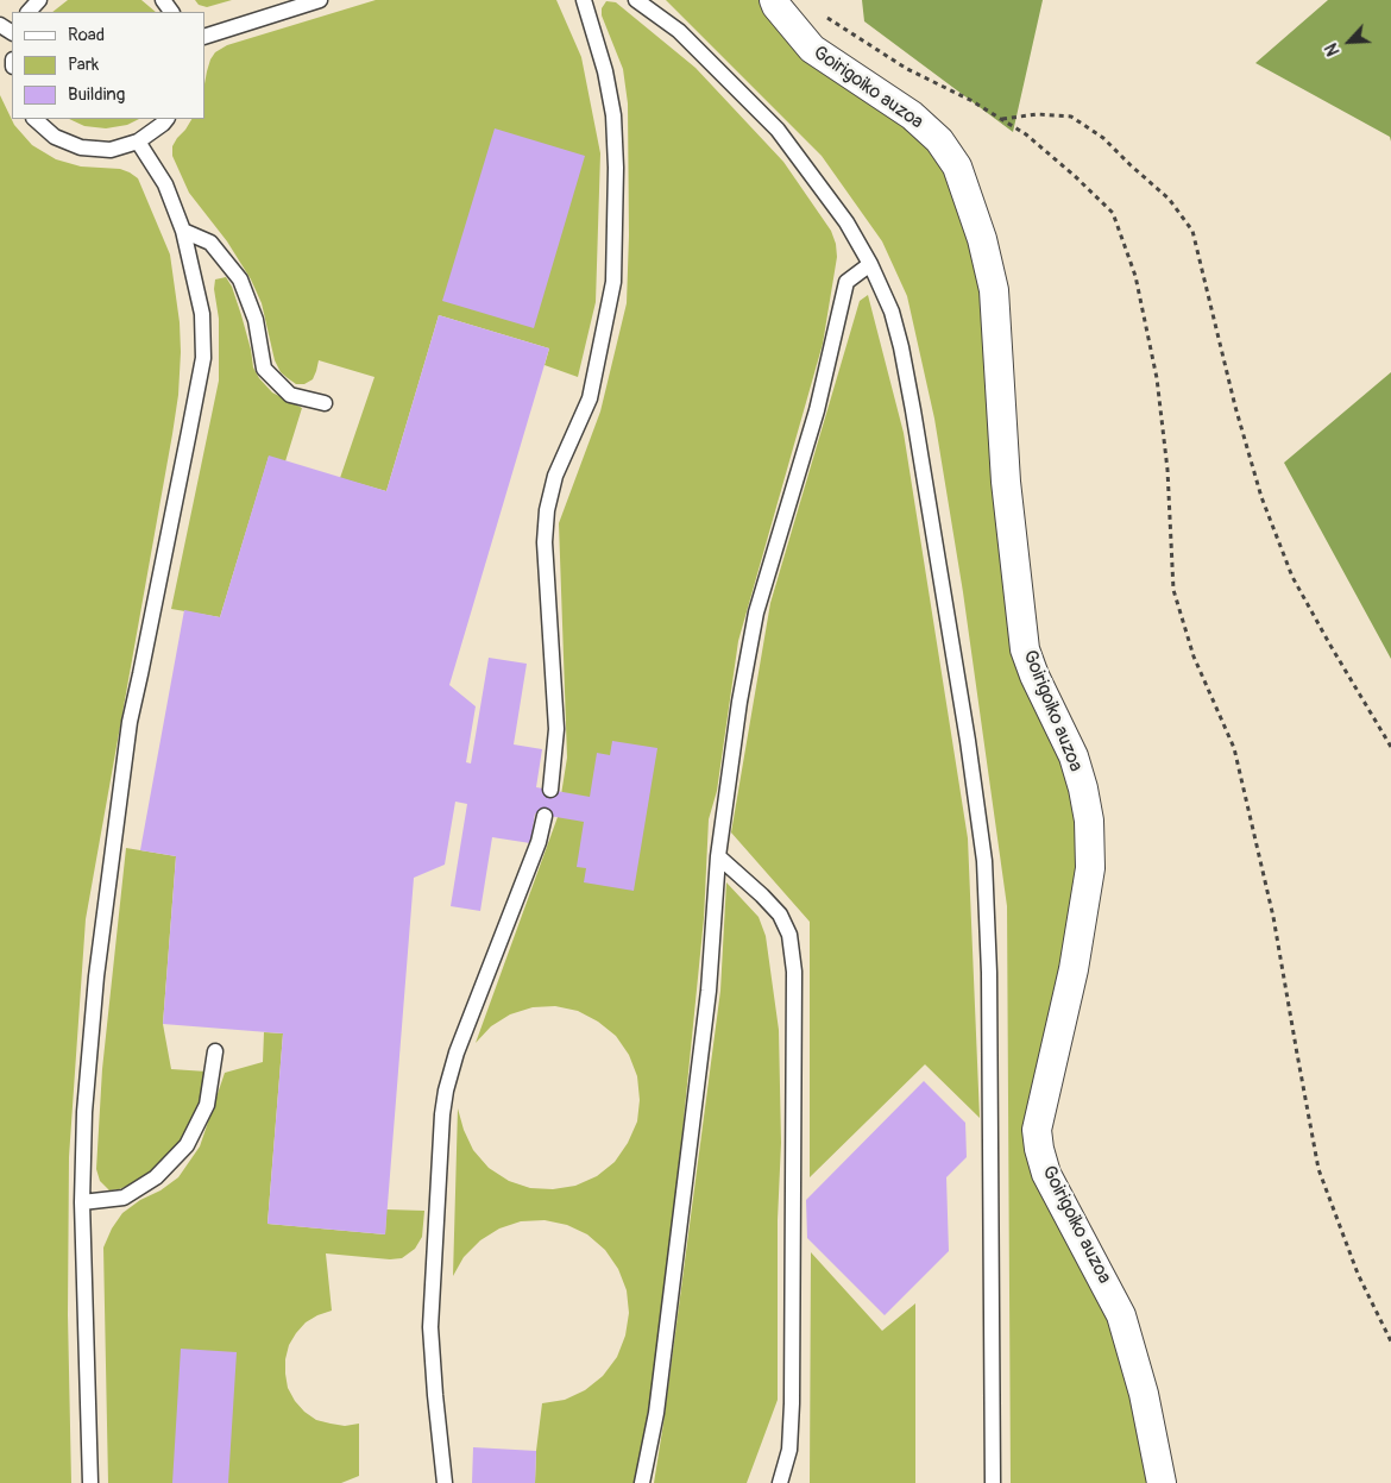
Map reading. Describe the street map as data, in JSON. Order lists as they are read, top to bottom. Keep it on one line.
{"streets":{"street":["Goirigoiko auzoa"]},"legend":["Road","Park","Building"],"north":"bottom left"}
